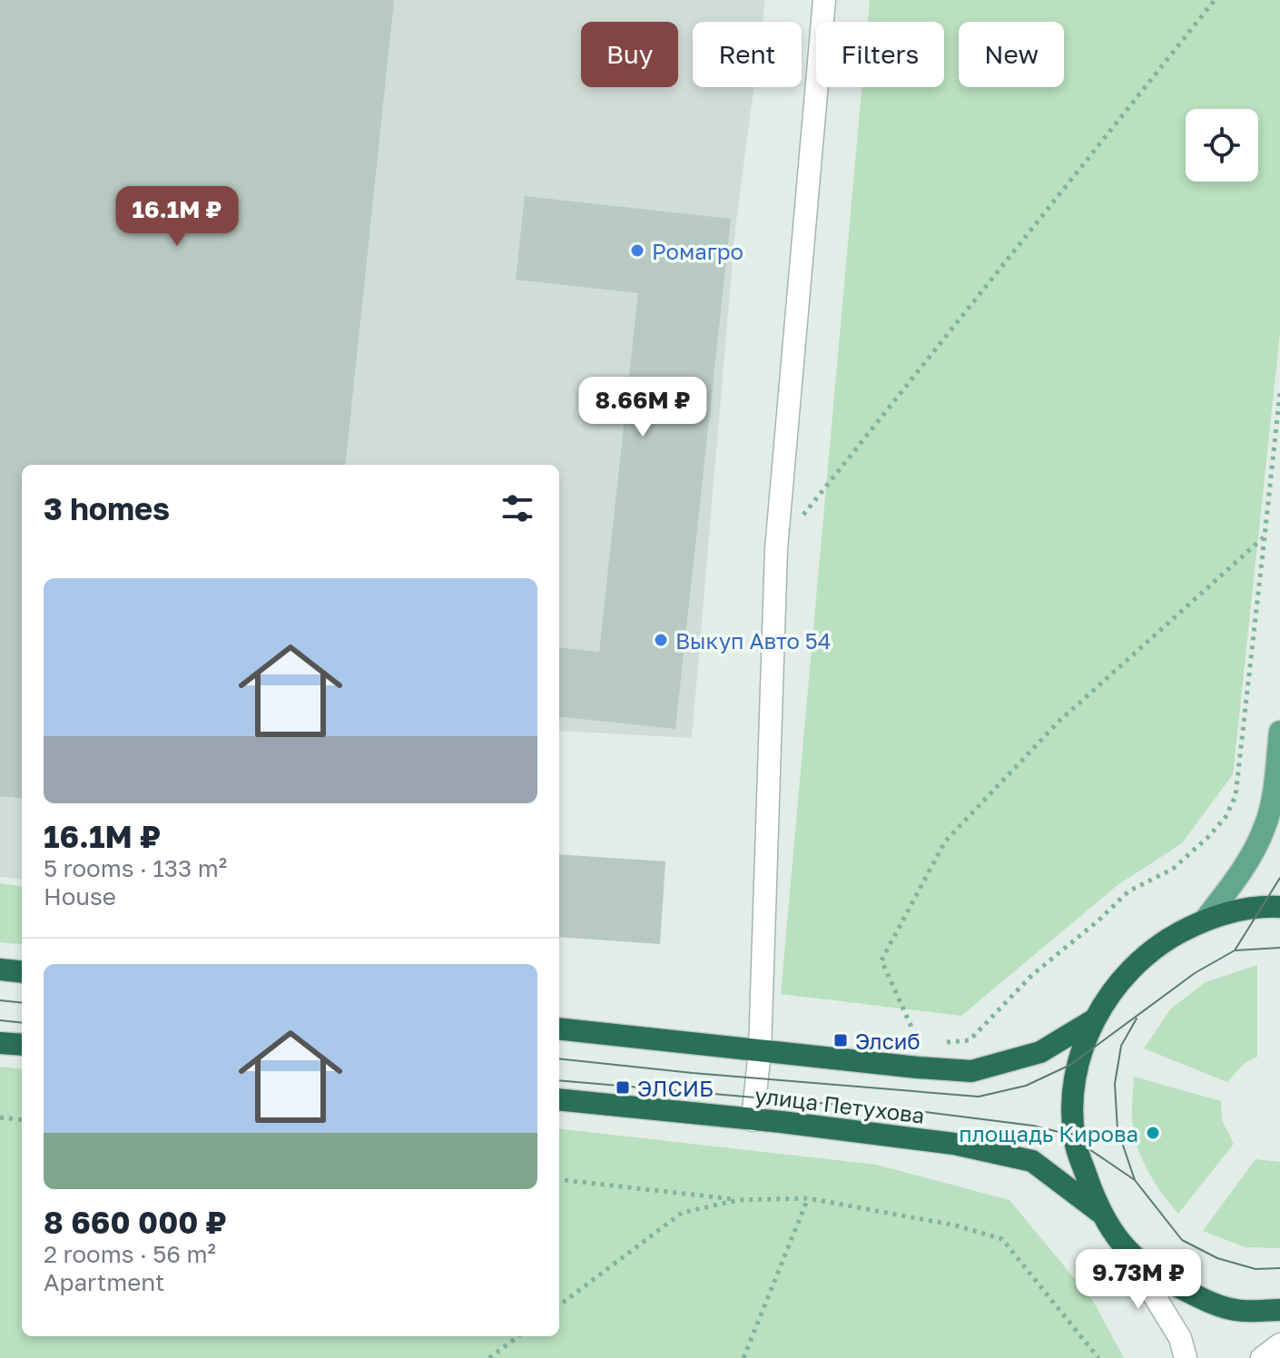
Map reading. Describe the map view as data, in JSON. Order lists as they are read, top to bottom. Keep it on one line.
{"streets":{"highway":["улица Петухова"]},"places":{"other":["Ромагро","Выкуп Авто 54","площадь Кирова"],"transit":["Элсиб","ЭЛСИБ"]},"page":{"chip":["Buy","Rent","Filters","New"],"price":["16.1M ₽","8.66M ₽","9.73M ₽"],"heading":"3 homes","list":[{"name":"16.1M ₽","note":"5 rooms · 133 m² · House"},{"name":"8 660 000 ₽","note":"2 rooms · 56 m² · Apartment"}]}}
